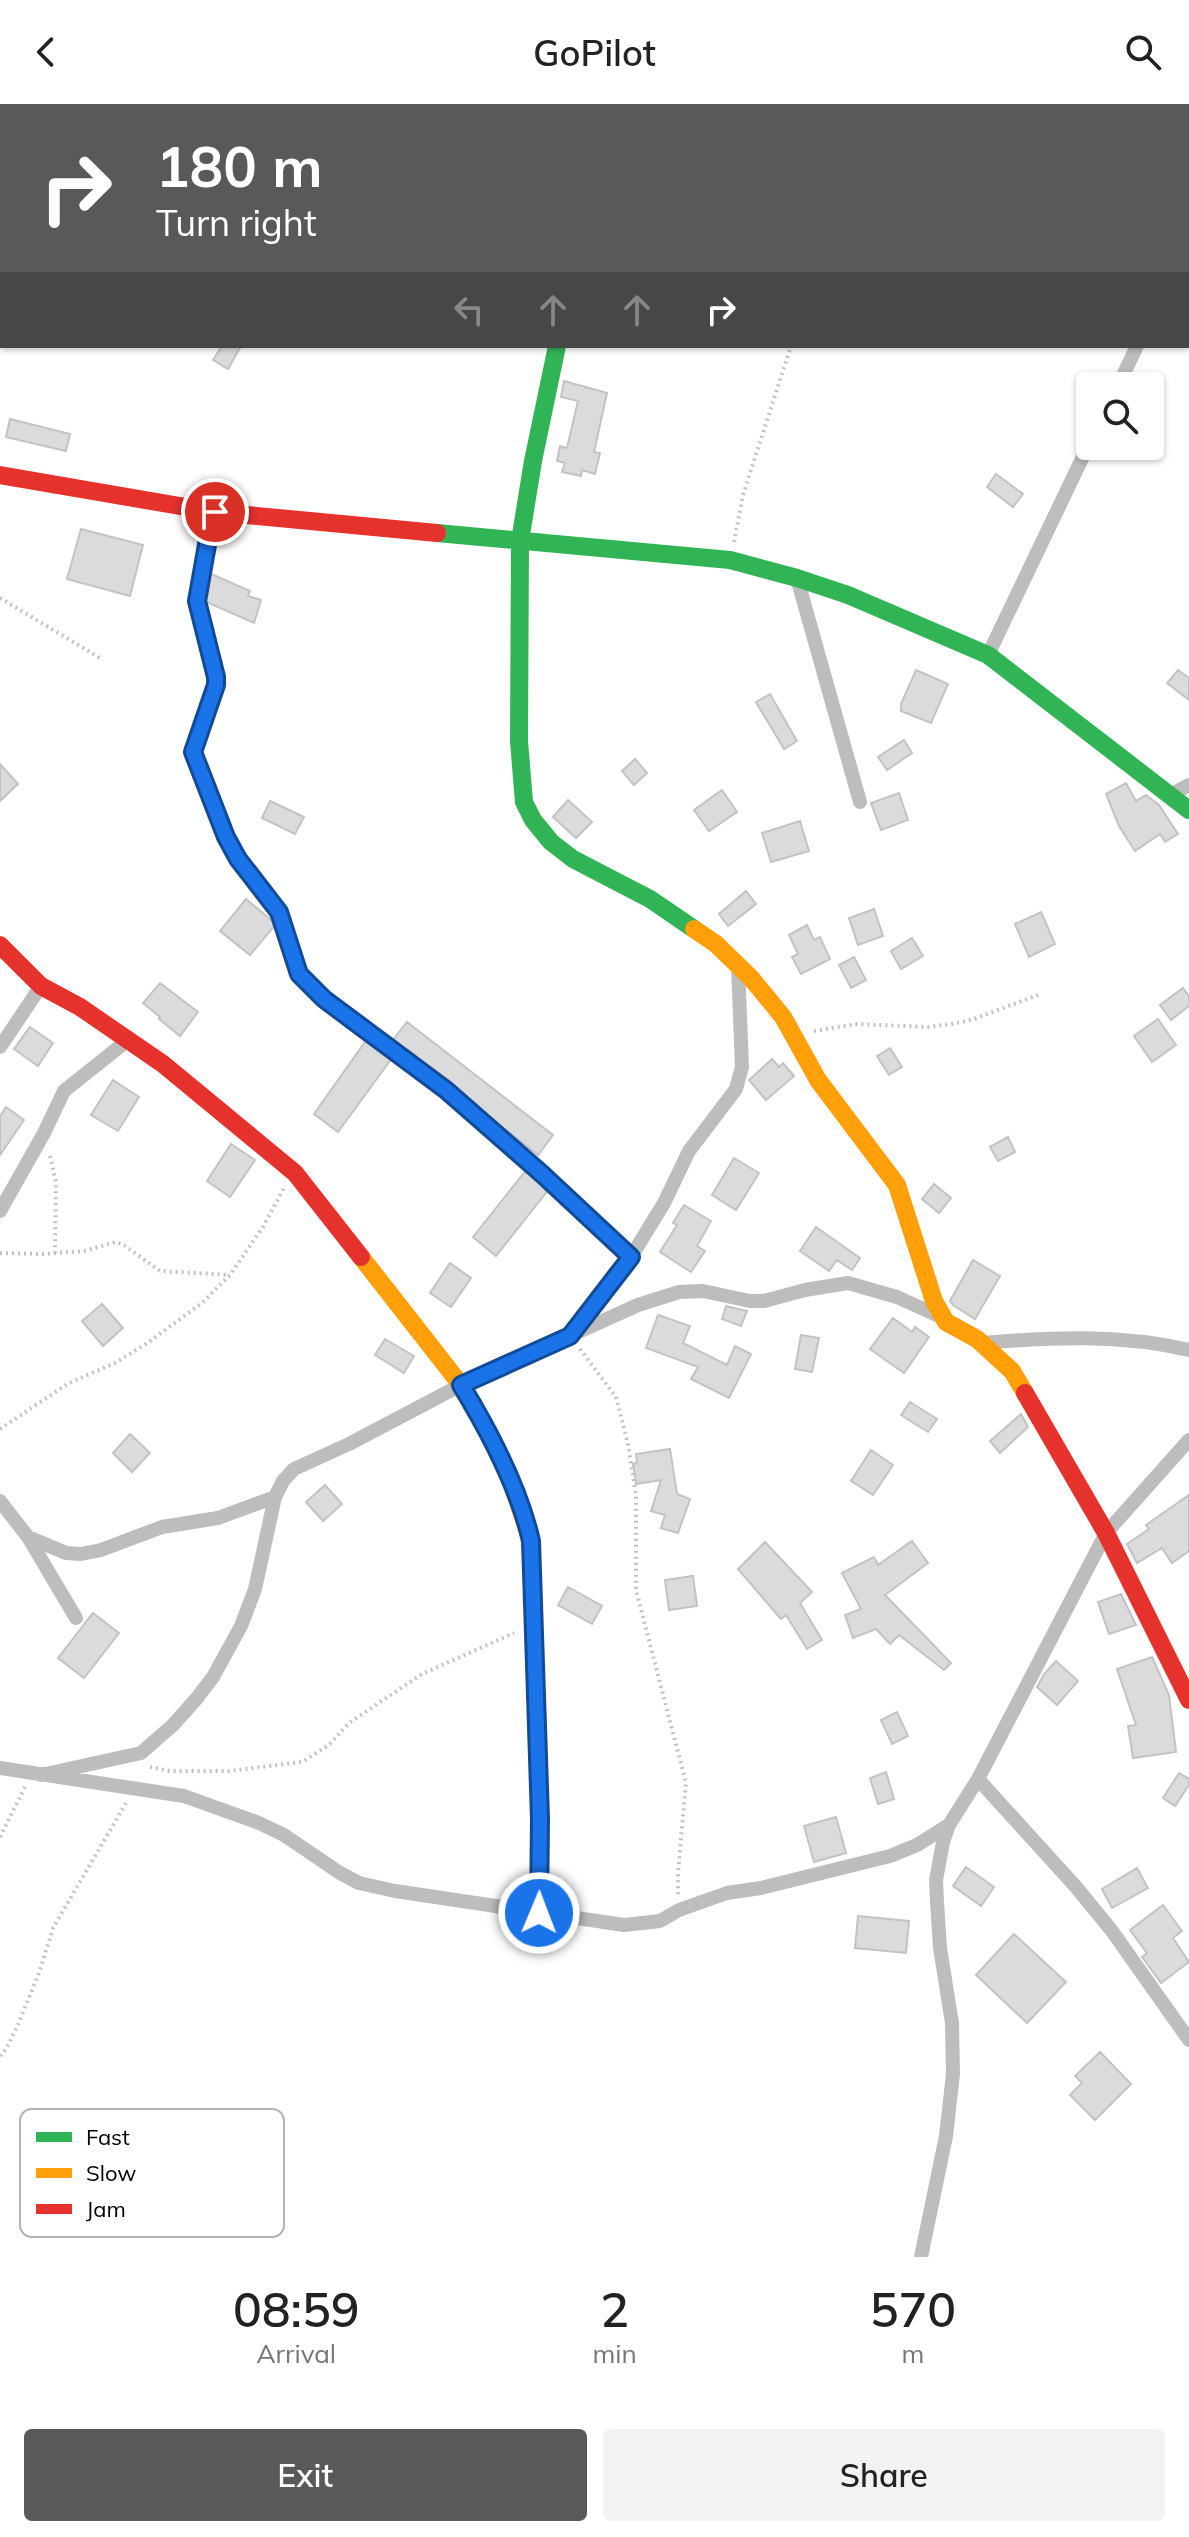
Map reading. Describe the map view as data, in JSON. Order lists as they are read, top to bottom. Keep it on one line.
{"legend":["Fast","Slow","Jam"],"page":{"header":"GoPilot","turn":["180 m","Turn right"],"eta":["08:59","Arrival","2","min","570","m"],"buttons":["Exit","Share"]}}
